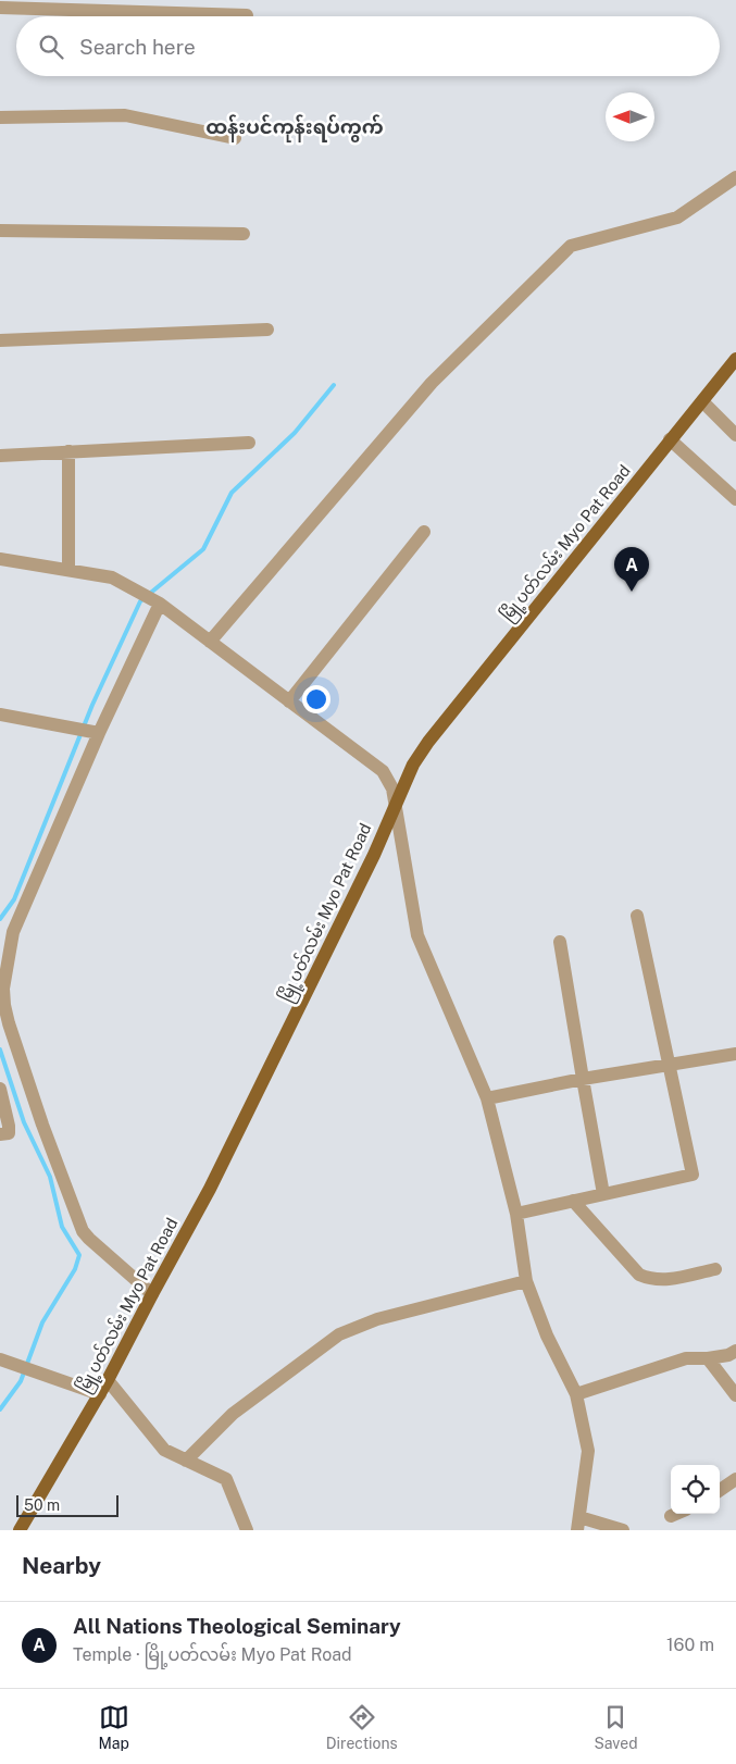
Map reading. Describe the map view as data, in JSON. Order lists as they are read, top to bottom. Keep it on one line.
{"streets":{"main road":["မြို့ပတ်လမ်း Myo Pat Road"]},"districts":["ထန်းပင်ကုန်းရပ်ကွက်"],"scale_bar":"50 m","north":"left","page":{"search":"Search here","pins":"A","scale":"50 m","heading":"Nearby","list":[{"mark":"A","name":"All Nations Theological Seminary","note":"Temple · မြို့ပတ်လမ်း Myo Pat Road","value":"160 m"}],"nav":["Map","Directions","Saved"]}}
